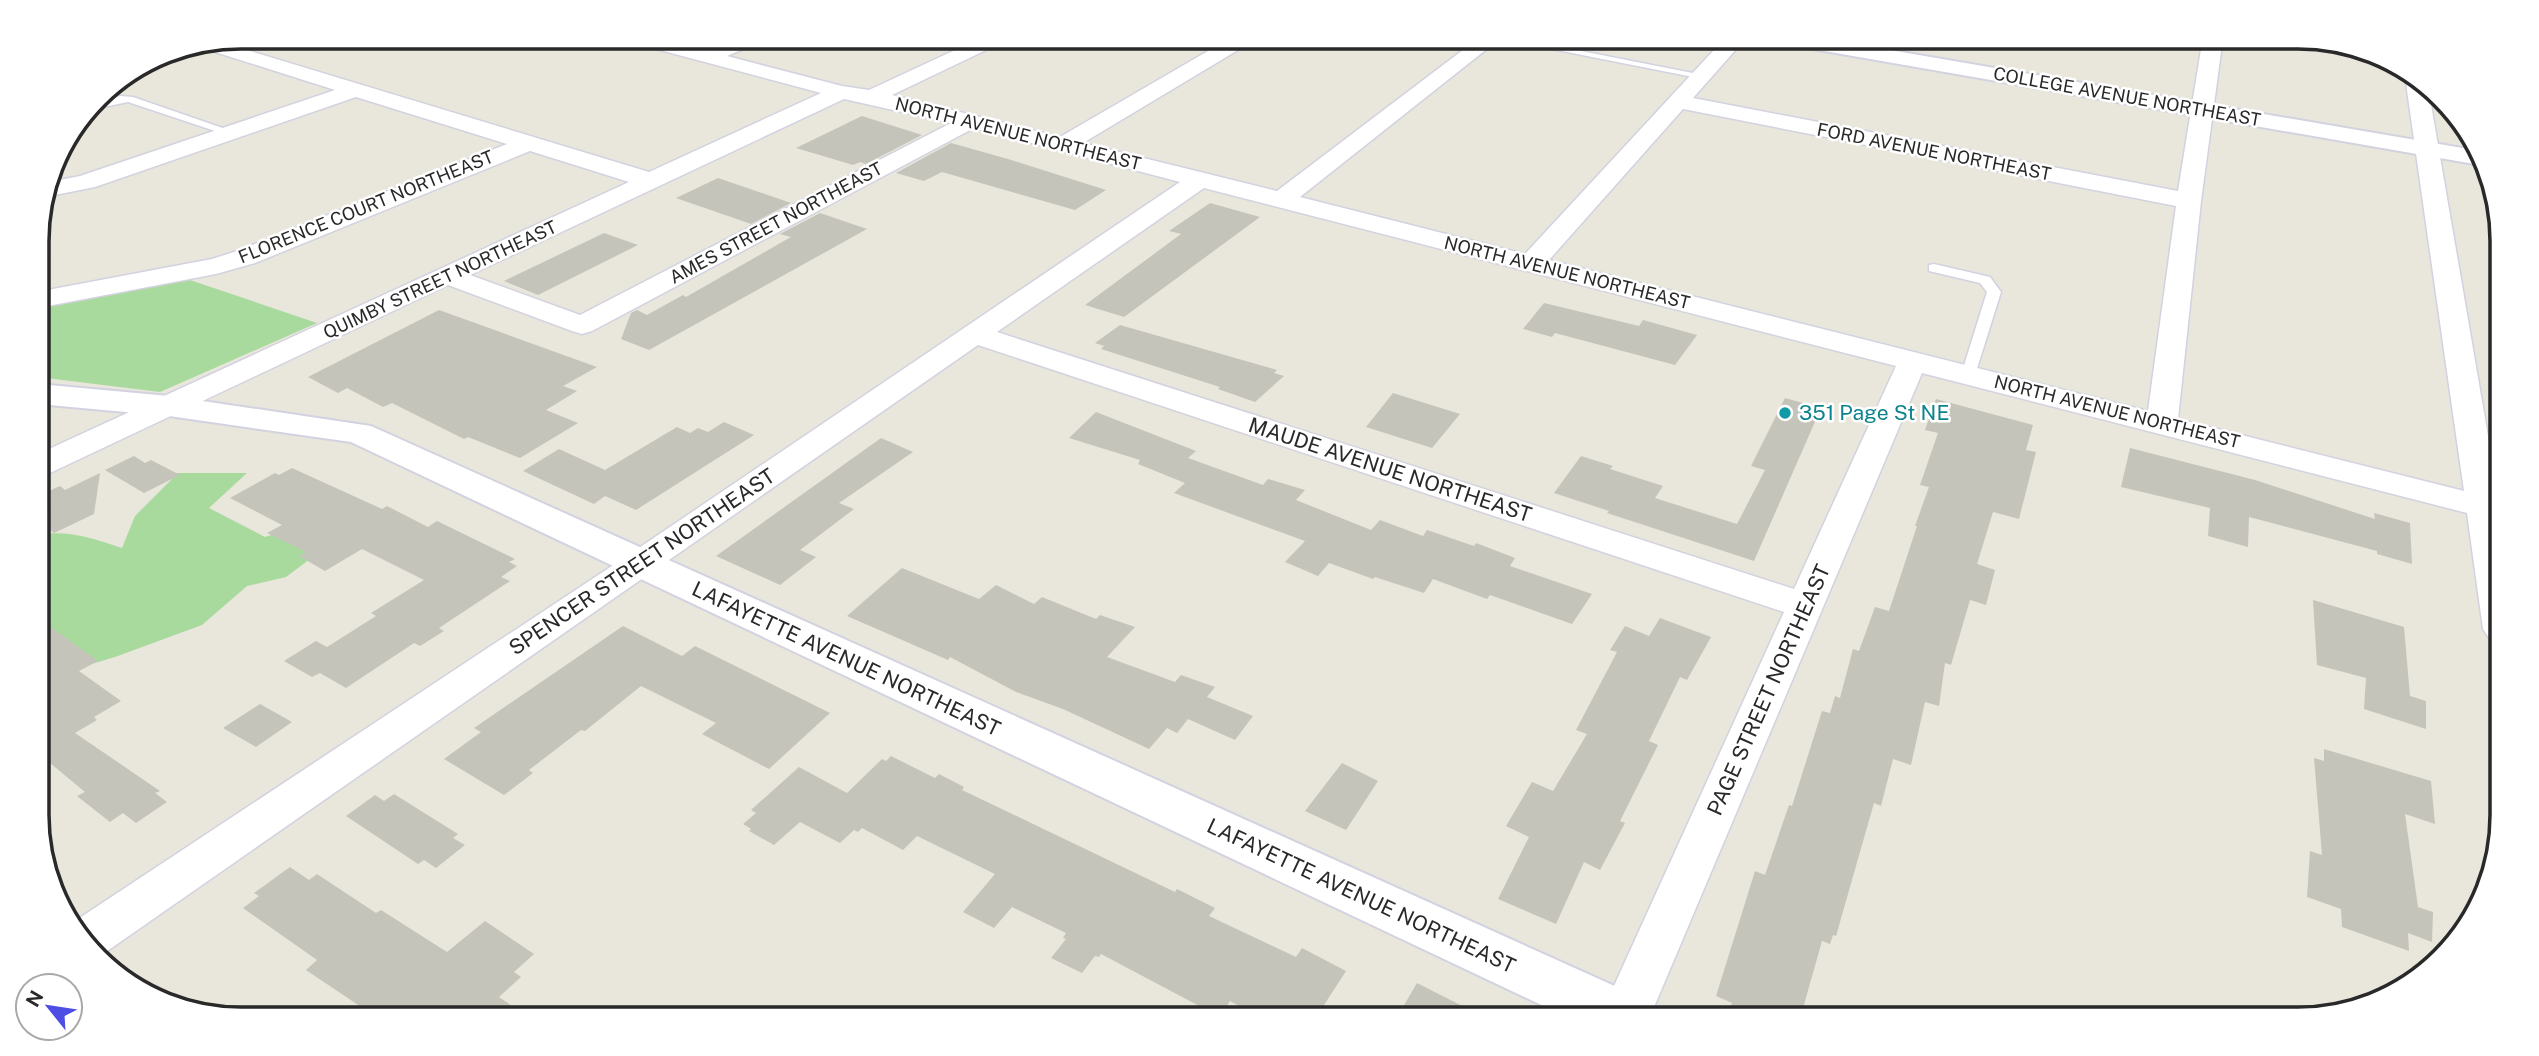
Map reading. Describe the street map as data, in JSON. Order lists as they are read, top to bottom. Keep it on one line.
{"streets":{"street":["COLLEGE AVENUE NORTHEAST","NORTH AVENUE NORTHEAST","FORD AVENUE NORTHEAST","FLORENCE COURT NORTHEAST","AMES STREET NORTHEAST","QUIMBY STREET NORTHEAST","MAUDE AVENUE NORTHEAST","SPENCER STREET NORTHEAST","LAFAYETTE AVENUE NORTHEAST","PAGE STREET NORTHEAST"]},"crossings":[["NORTH AVENUE NORTHEAST","AMES STREET NORTHEAST"],["NORTH AVENUE NORTHEAST","QUIMBY STREET NORTHEAST"],["NORTH AVENUE NORTHEAST","SPENCER STREET NORTHEAST"],["NORTH AVENUE NORTHEAST","PAGE STREET NORTHEAST"],["AMES STREET NORTHEAST","QUIMBY STREET NORTHEAST"],["QUIMBY STREET NORTHEAST","LAFAYETTE AVENUE NORTHEAST"],["MAUDE AVENUE NORTHEAST","SPENCER STREET NORTHEAST"],["MAUDE AVENUE NORTHEAST","PAGE STREET NORTHEAST"],["SPENCER STREET NORTHEAST","LAFAYETTE AVENUE NORTHEAST"]],"places":["351 Page St NE"],"north":"top left"}
